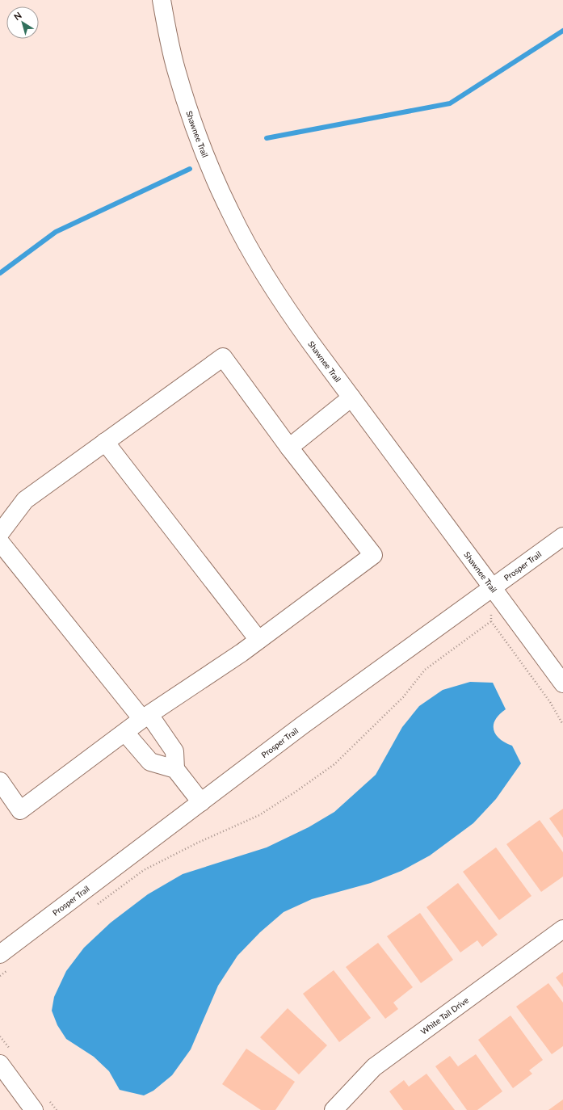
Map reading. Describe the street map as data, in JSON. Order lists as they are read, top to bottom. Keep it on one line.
{"streets":{"street":["Shawnee Trail","Prosper Trail","White Tail Drive"]},"crossings":[["Shawnee Trail","Prosper Trail"]],"north":"top left"}
